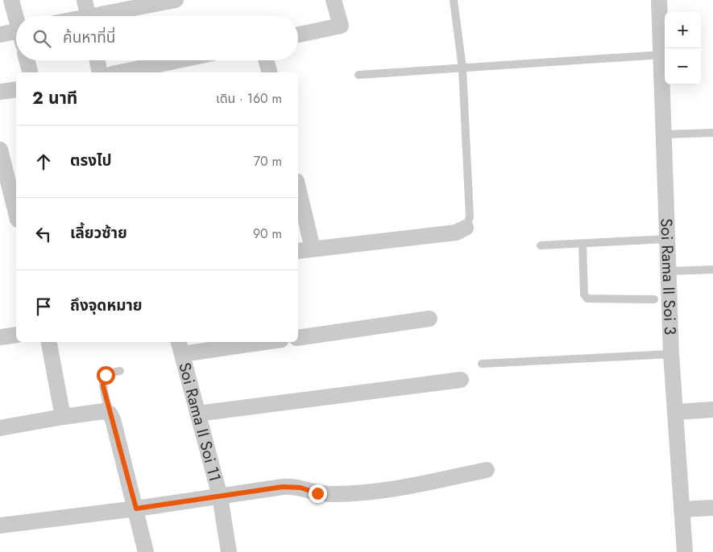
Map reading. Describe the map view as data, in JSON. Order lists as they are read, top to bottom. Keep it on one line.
{"streets":{"street":["Soi Rama II Soi 3","Soi Rama II Soi 11"]},"page":{"map_buttons":["+","−"],"search":"ค้นหาที่นี่","heading":["2 นาที","เดิน · 160 m"],"list":[["ตรงไป","70 m"],["เลี้ยวซ้าย","90 m"],"ถึงจุดหมาย"]}}
